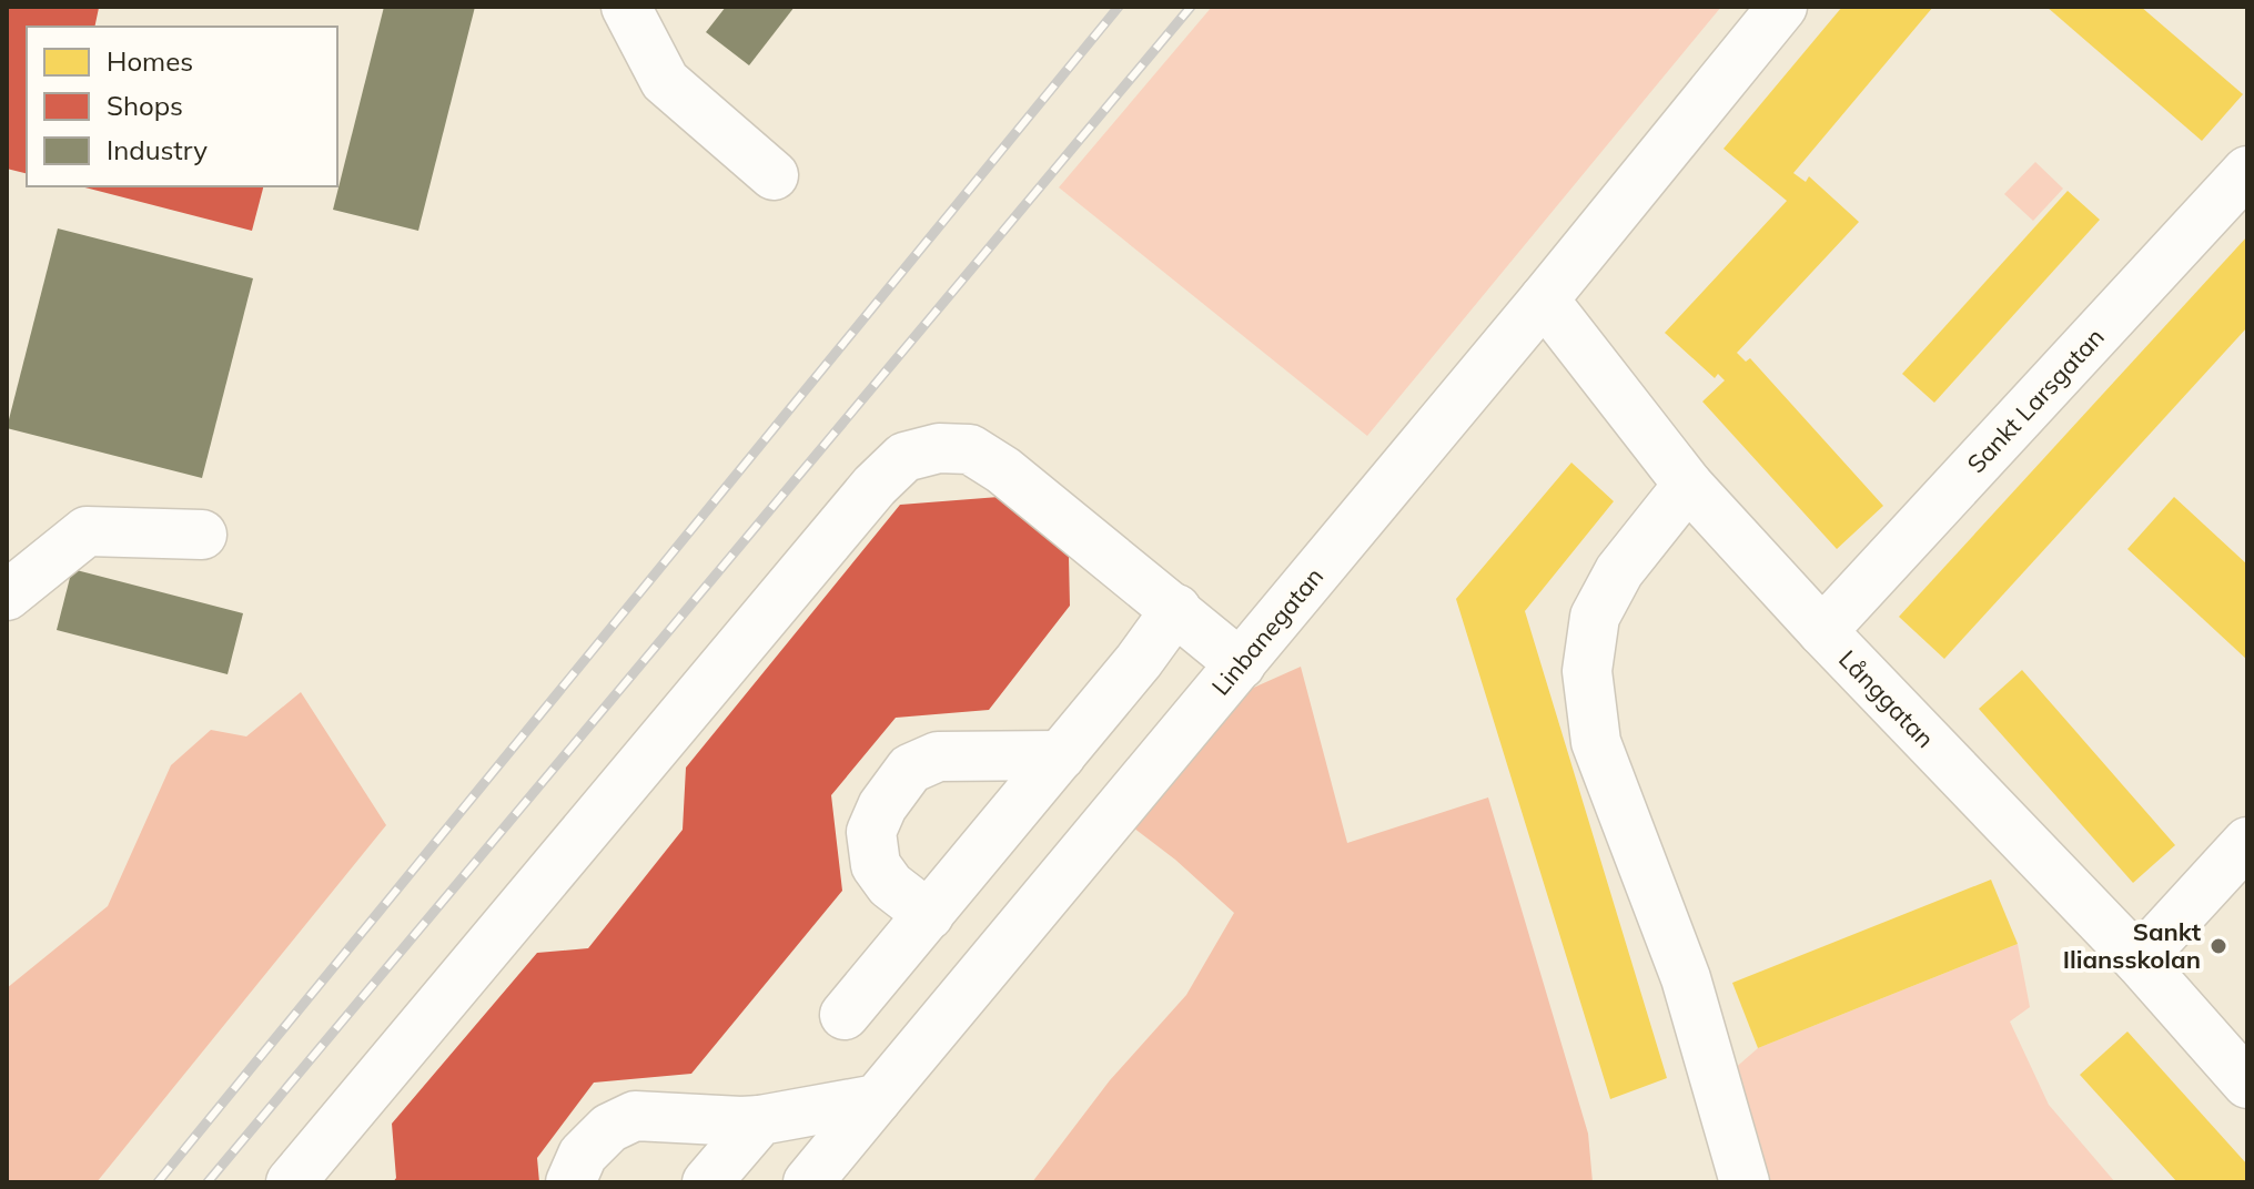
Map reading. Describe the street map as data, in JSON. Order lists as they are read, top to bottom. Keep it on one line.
{"streets":{"street":["Sankt Larsgatan","Linbanegatan","Långgatan"]},"crossings":[["Sankt Larsgatan","Långgatan"],["Linbanegatan","Långgatan"]],"places":["Sankt Iliansskolan"],"legend":["Homes","Shops","Industry"]}
